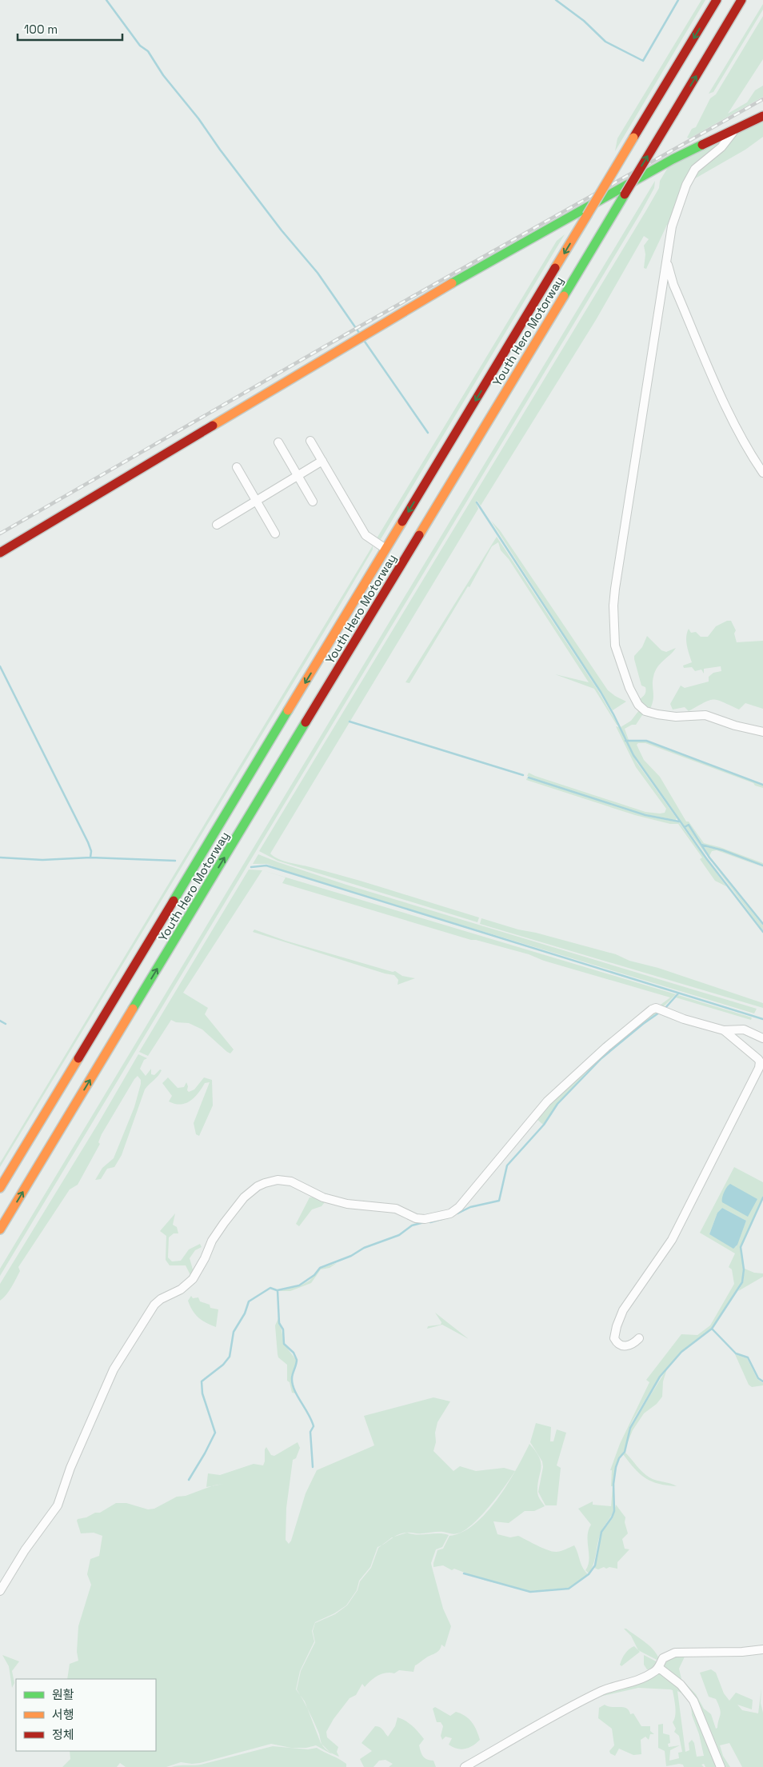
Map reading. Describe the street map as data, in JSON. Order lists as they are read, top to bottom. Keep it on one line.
{"streets":{"main road":["Youth Hero Motorway"]},"legend":["원활","서행","정체"],"scale_bar":"100 m"}
